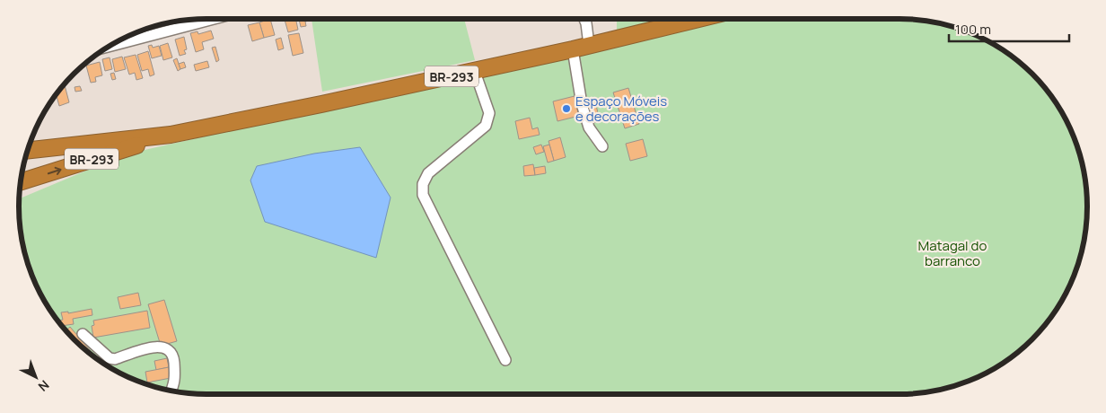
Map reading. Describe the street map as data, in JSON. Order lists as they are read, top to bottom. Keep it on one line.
{"streets":{"highway":["BR-293"]},"parks":["Matagal do barranco"],"places":["Espaço Móveis e decorações"],"scale_bar":"100 m","north":"bottom right"}
